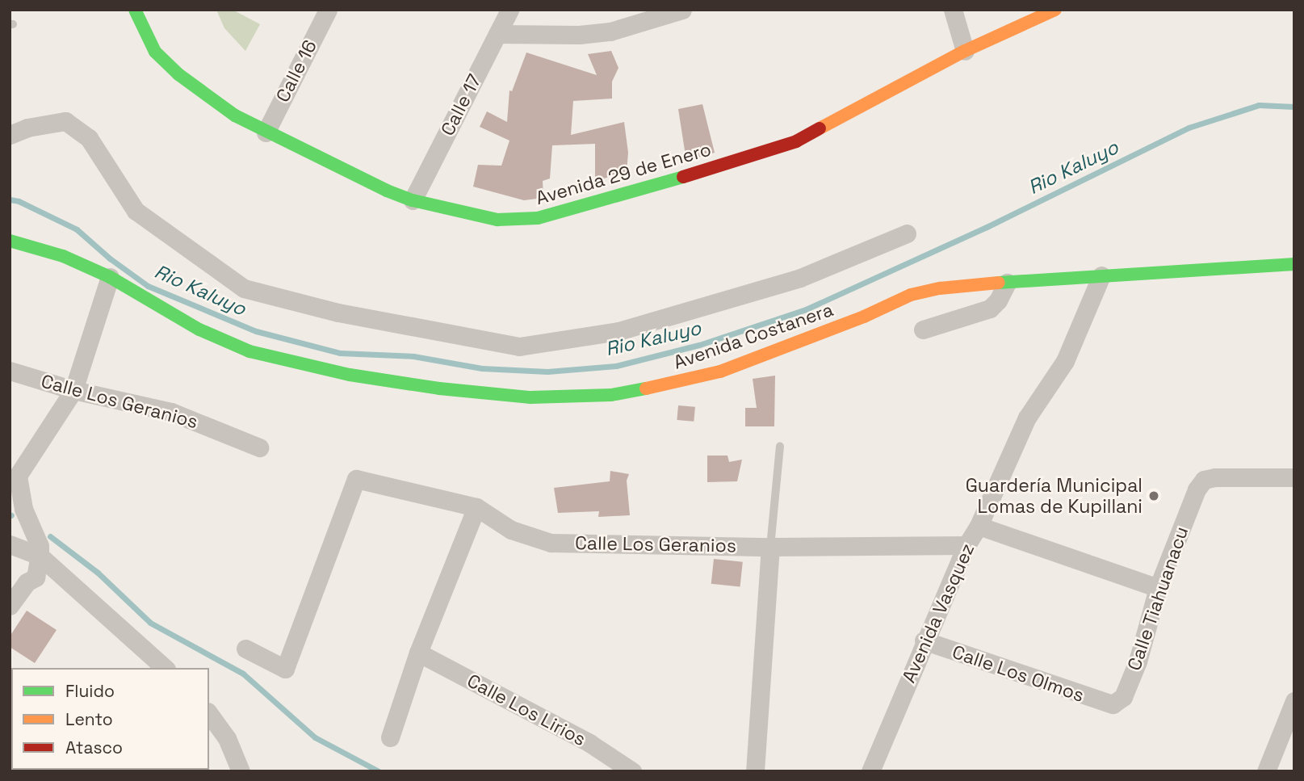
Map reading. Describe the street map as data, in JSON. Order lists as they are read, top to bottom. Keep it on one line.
{"streets":{"main road":["Avenida 29 de Enero","Avenida Costanera"],"street":["Calle 16","Calle 17","Calle Los Geranios","Calle Tiahuanacu","Avenida Vasquez","Calle Los Olmos","Calle Los Lirios"]},"crossings":[["Calle 16","Avenida 29 de Enero"],["Calle 17","Avenida 29 de Enero"],["Avenida Costanera","Avenida Vasquez"],["Calle Los Geranios","Avenida Vasquez"],["Calle Tiahuanacu","Calle Los Olmos"],["Avenida Vasquez","Calle Los Olmos"]],"water":["Rio Kaluyo"],"places":["Guardería Municipal Lomas de Kupillani"],"legend":["Fluido","Lento","Atasco"]}
